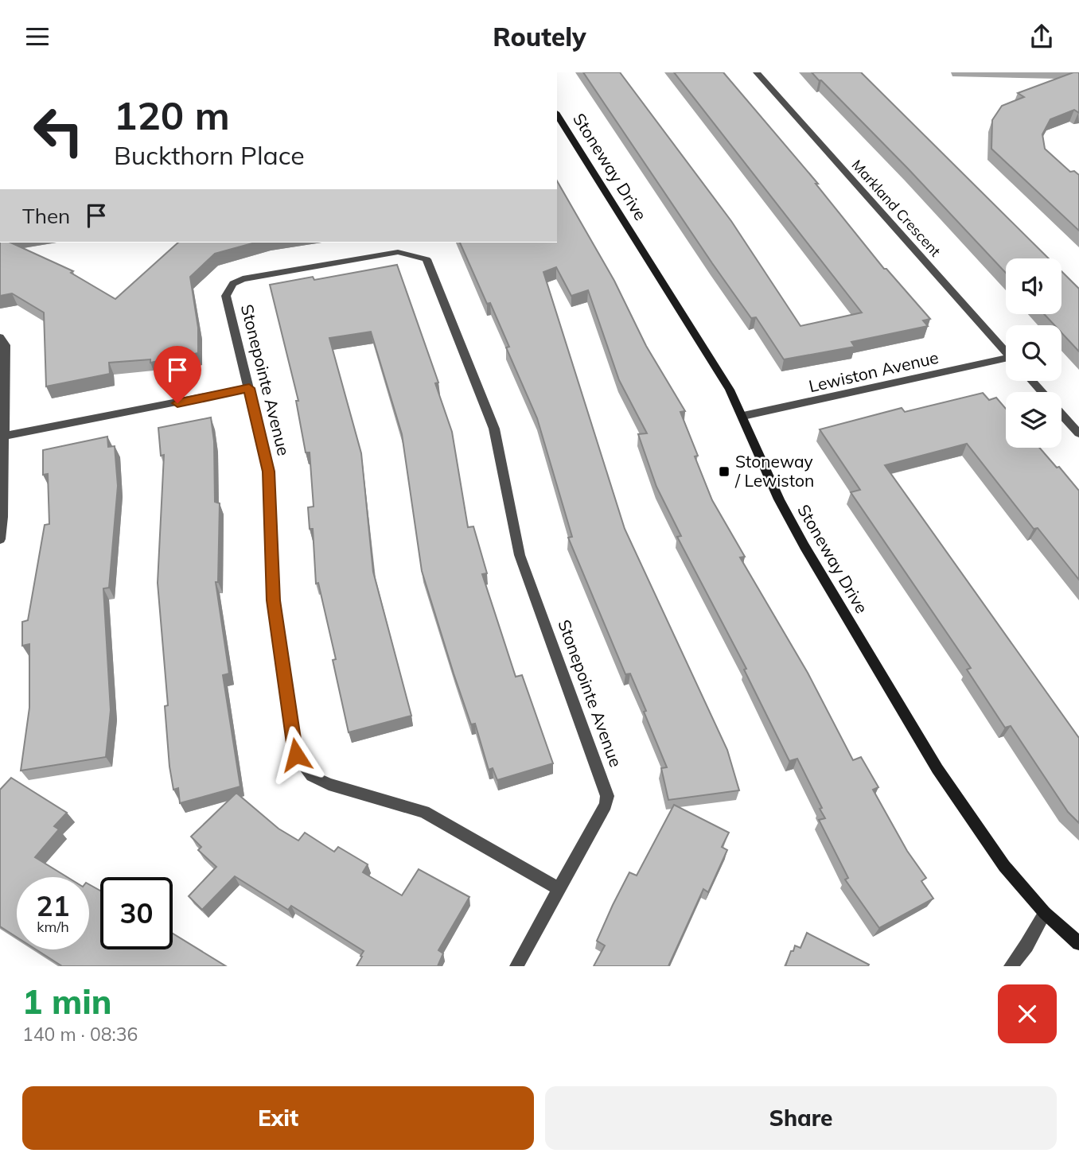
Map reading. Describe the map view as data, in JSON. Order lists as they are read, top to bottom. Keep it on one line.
{"streets":{"street":["Stoneway Drive","Markland Crescent","Lewiston Avenue","Stonepointe Avenue"]},"crossings":[["Stoneway Drive","Lewiston Avenue"]],"places":{"transit":["Stoneway / Lewiston"]},"page":{"header":"Routely","turn":["120 m","Buckthorn Place"],"then":"Then","speed":"21 km/h","limit":"30","heading":["1 min","140 m · 08:36"],"buttons":["Exit","Share"]}}
